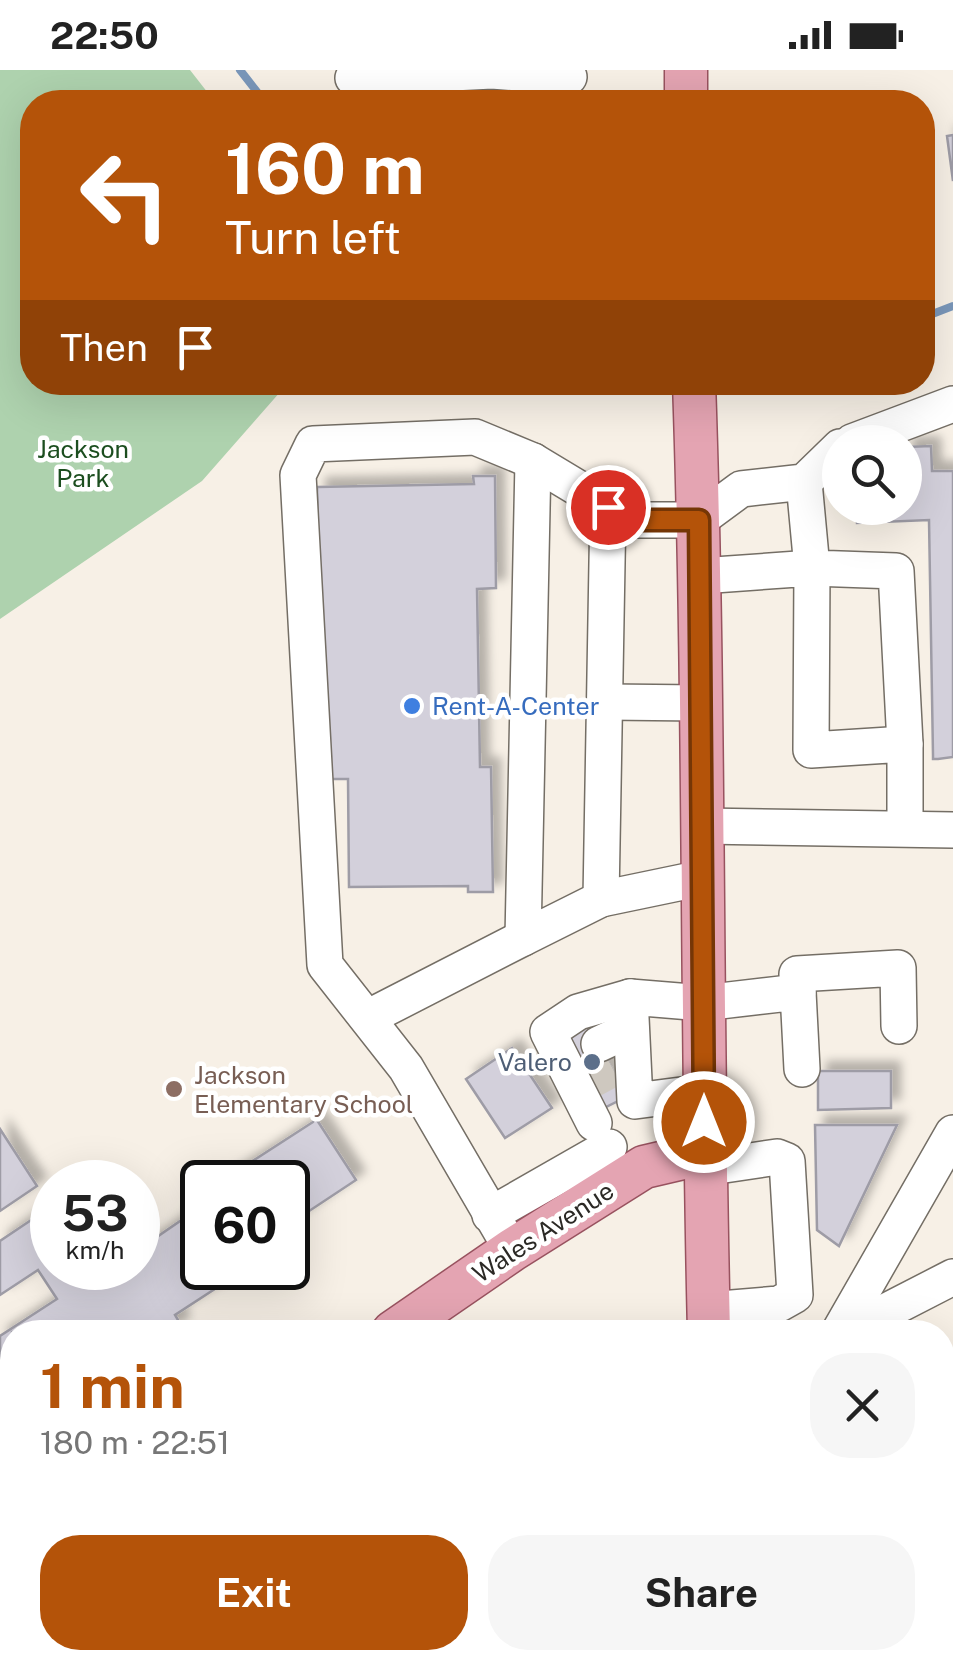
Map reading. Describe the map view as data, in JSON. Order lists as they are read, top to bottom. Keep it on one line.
{"streets":{"main road":["Wales Avenue"]},"parks":["Jackson Park"],"places":["Rent-A-Center","Valero","Jackson Elementary School"],"page":{"status":"22:50","turn":["160 m","Turn left"],"then":"Then","speed":"53 km/h","limit":"60","heading":["1 min","180 m · 22:51"],"buttons":["Exit","Share"]}}
